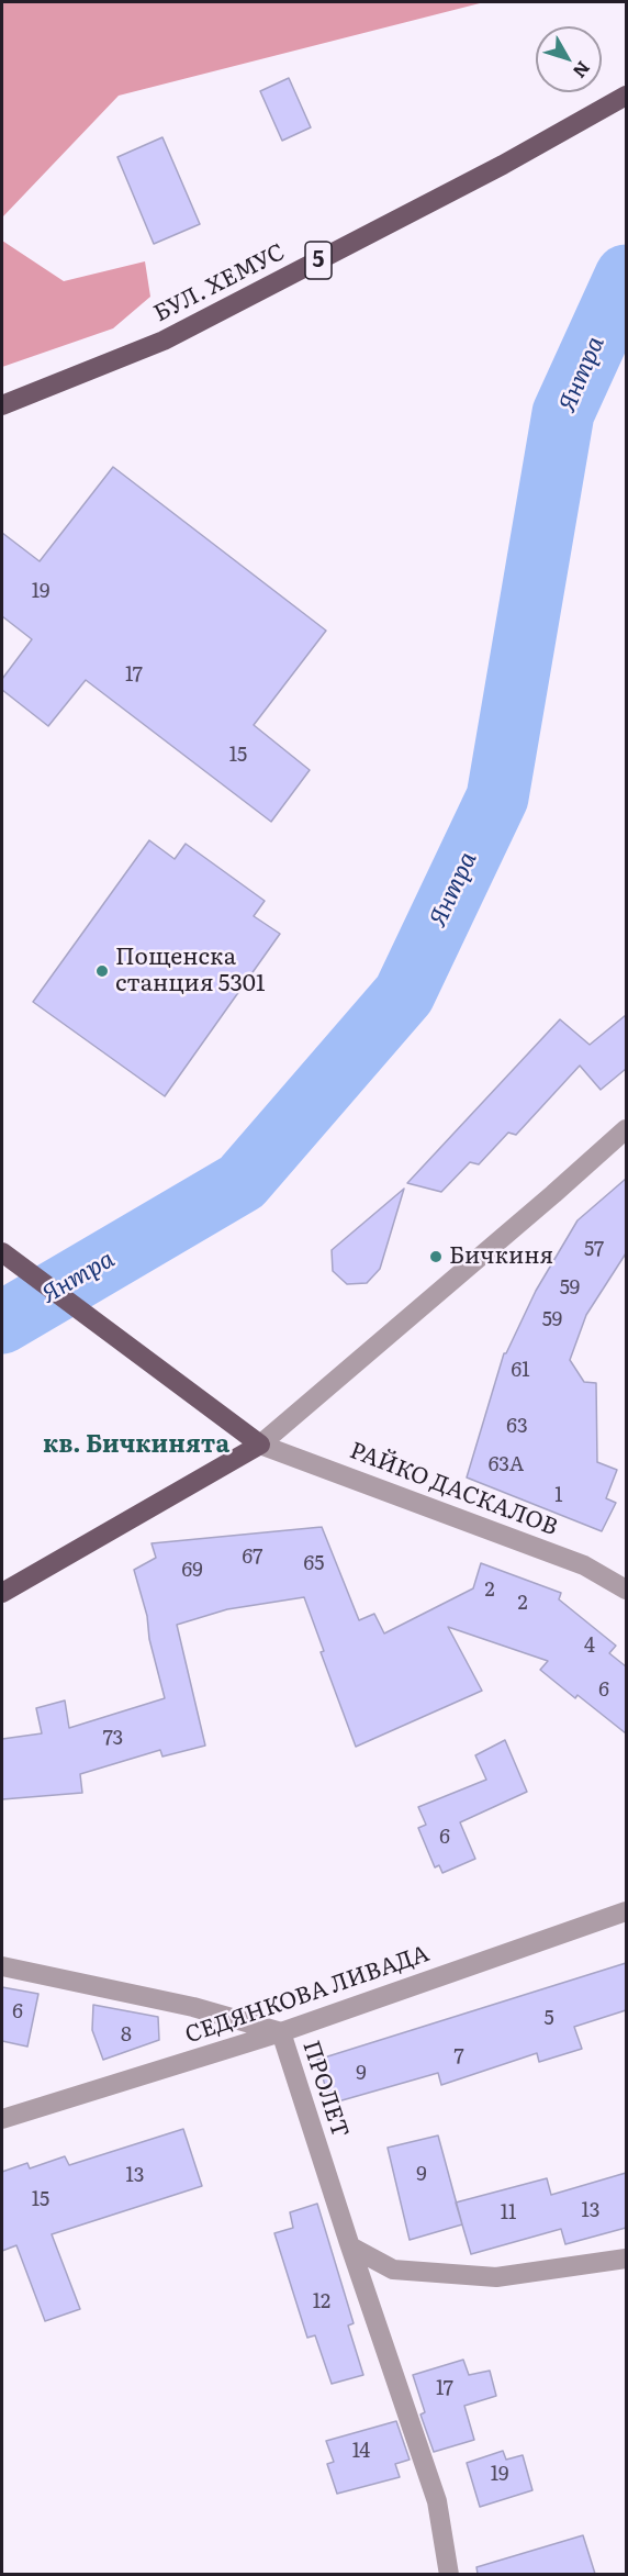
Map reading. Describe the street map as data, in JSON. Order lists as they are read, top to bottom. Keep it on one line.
{"streets":{"main road":["5","БУЛ. ХЕМУС"],"street":["РАЙКО ДАСКАЛОВ","СЕДЯНКОВА ЛИВАДА","ПРОЛЕТ"]},"crossings":[["СЕДЯНКОВА ЛИВАДА","ПРОЛЕТ"]],"districts":["кв. Бичкинята"],"water":["Янтра"],"places":["Пощенска станция 5301","Бичкиня"],"house_numbers":["19","17","15","57","59","59","61","63","63А","1","67","65","69","2","2","4","6","73","6","6","5","8","7","9","9","13","15","13","11","12","17","14","19"],"north":"bottom right"}
